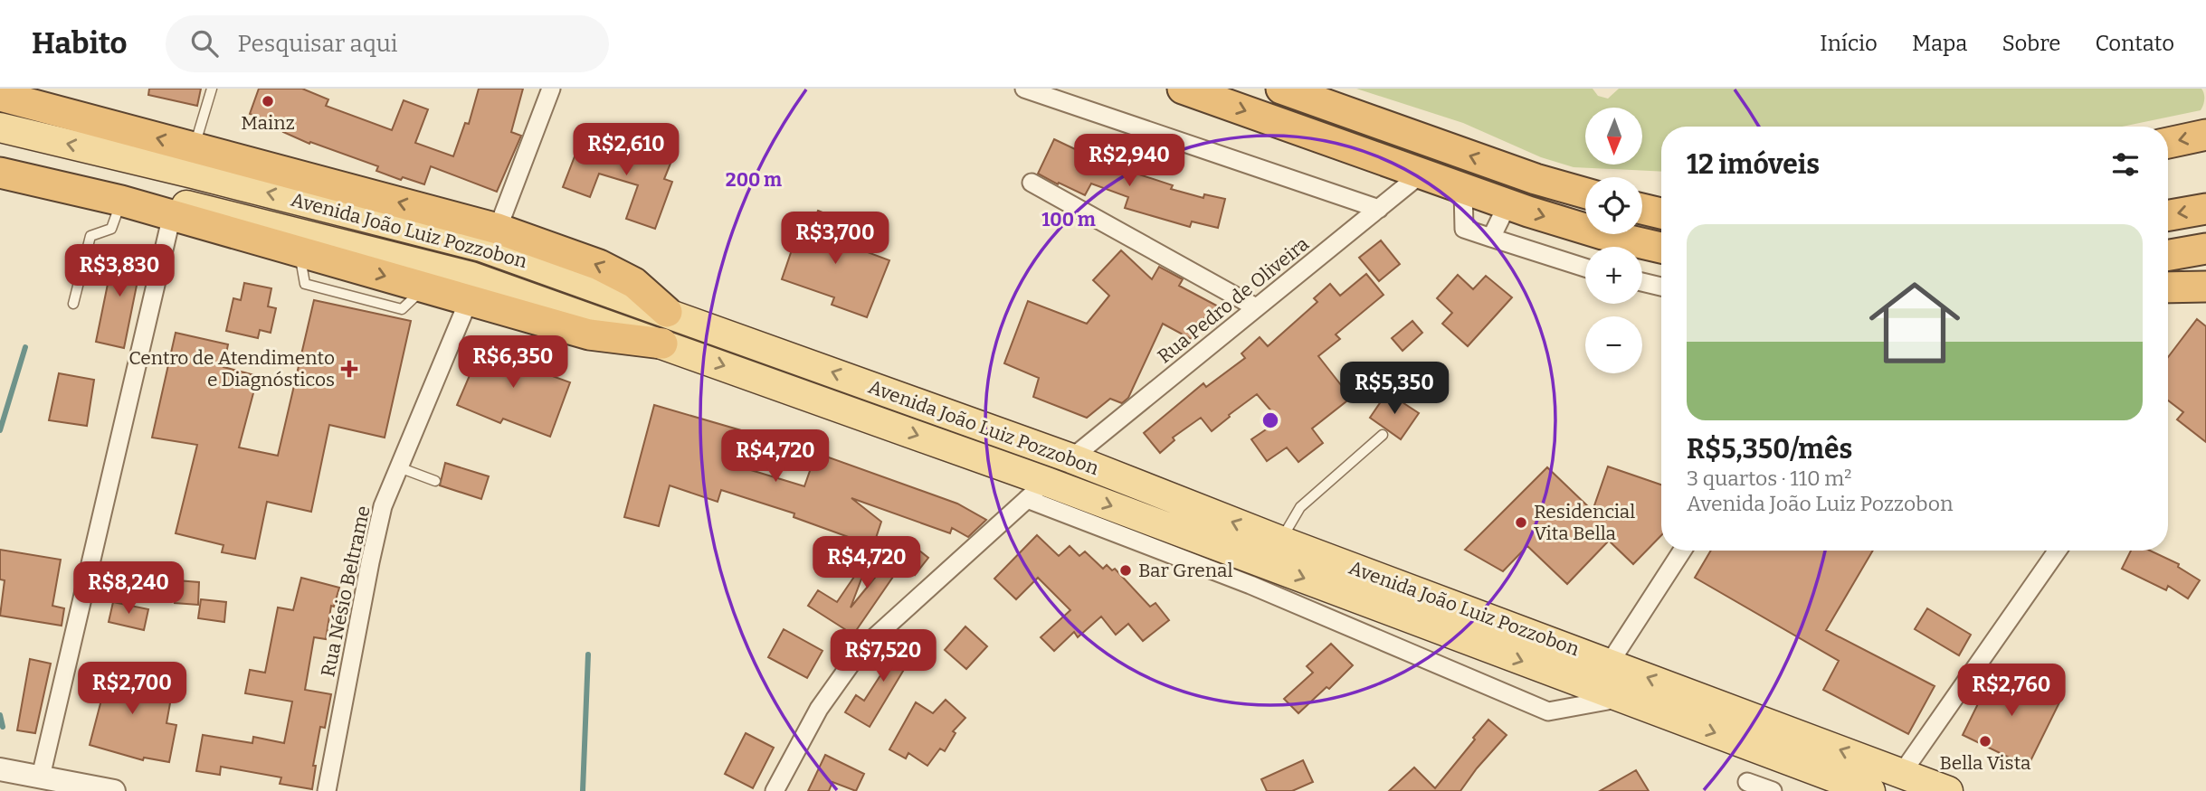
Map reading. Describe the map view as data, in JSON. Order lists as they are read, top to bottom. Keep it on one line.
{"streets":{"main road":["Avenida João Luiz Pozzobon"],"street":["Rua Pedro de Oliveira","Rua Nésio Beltrame"]},"crossings":[["Avenida João Luiz Pozzobon","Rua Pedro de Oliveira"]],"places":{"other":["Mainz","Residencial Vita Bella","Bar Grenal","Bella Vista"],"health":["Centro de Atendimento e Diagnósticos"]},"north":"bottom","page":{"header":"Habito","search":"Pesquisar aqui","nav":["Início","Mapa","Sobre","Contato"],"map_buttons":["+","−"],"price":["R$2,610","R$2,940","R$3,700","R$3,830","R$6,350","R$5,350","R$4,720","R$4,720","R$8,240","R$7,520","R$2,700","R$2,760"],"heading":"12 imóveis","list":[{"name":"R$5,350/mês","note":"3 quartos · 110 m² · Avenida João Luiz Pozzobon"}]},"rings":["200 m","100 m"]}
